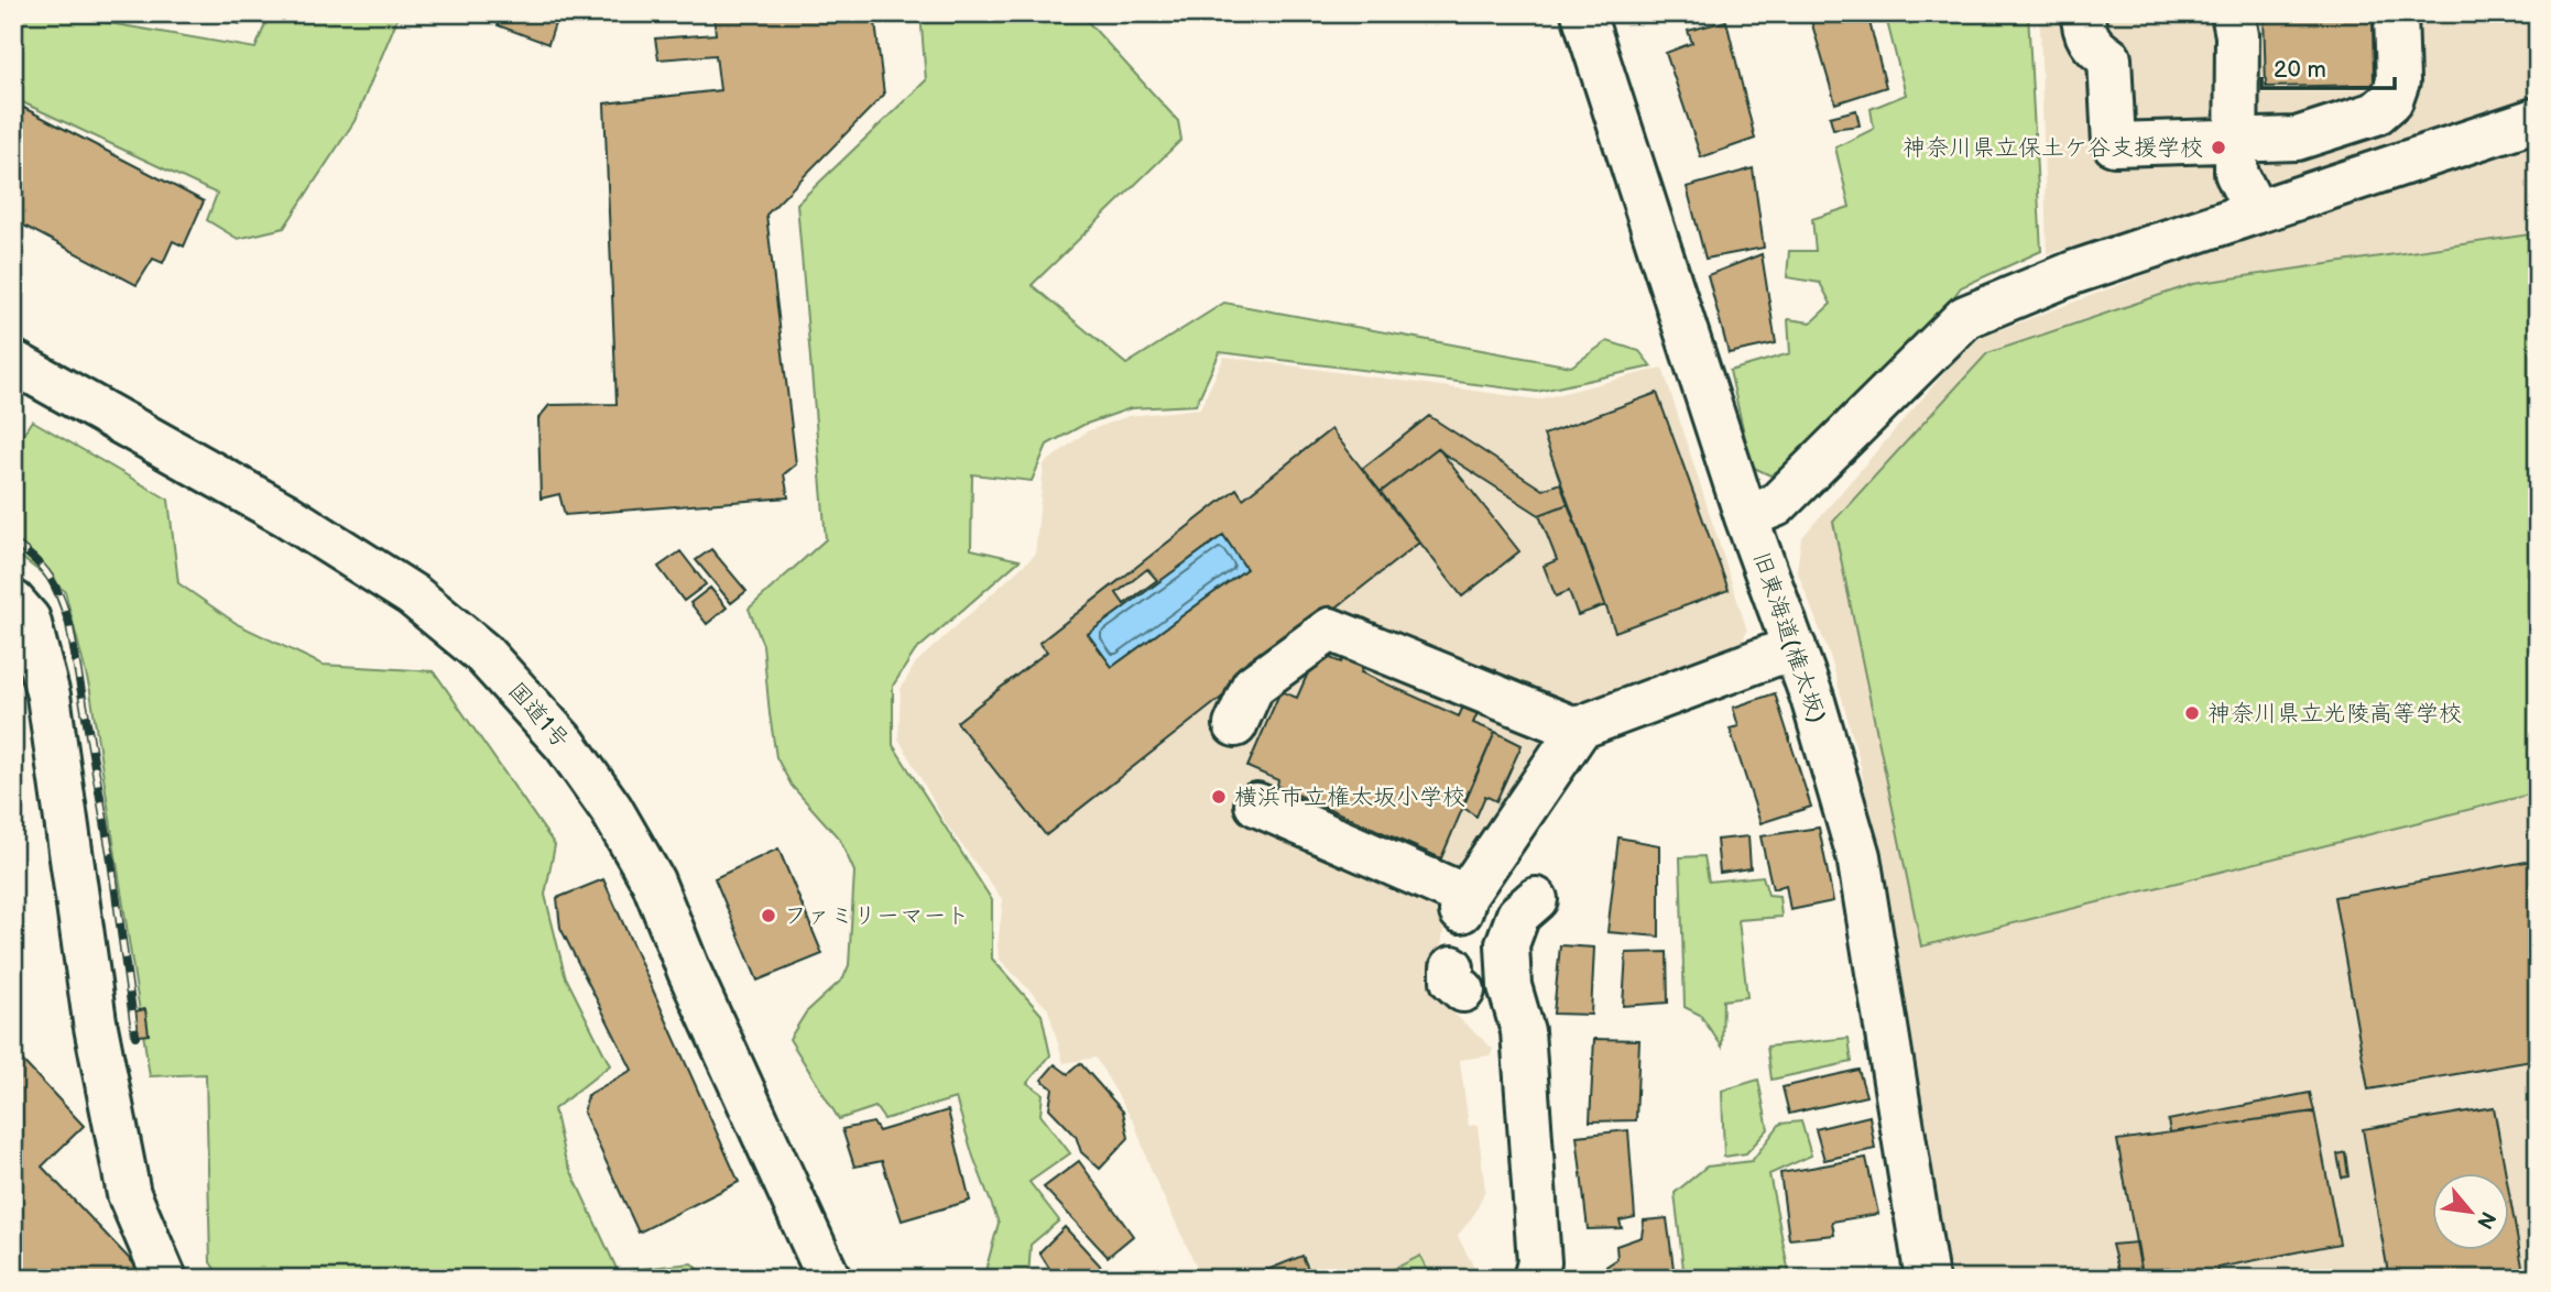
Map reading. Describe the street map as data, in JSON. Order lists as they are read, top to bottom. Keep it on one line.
{"streets":{"main road":["旧東海道(権太坂)","国道1号"]},"places":["神奈川県立保土ケ谷支援学校","神奈川県立光陵高等学校","横浜市立権太坂小学校","ファミリーマート"],"scale_bar":"20 m","north":"bottom right"}
